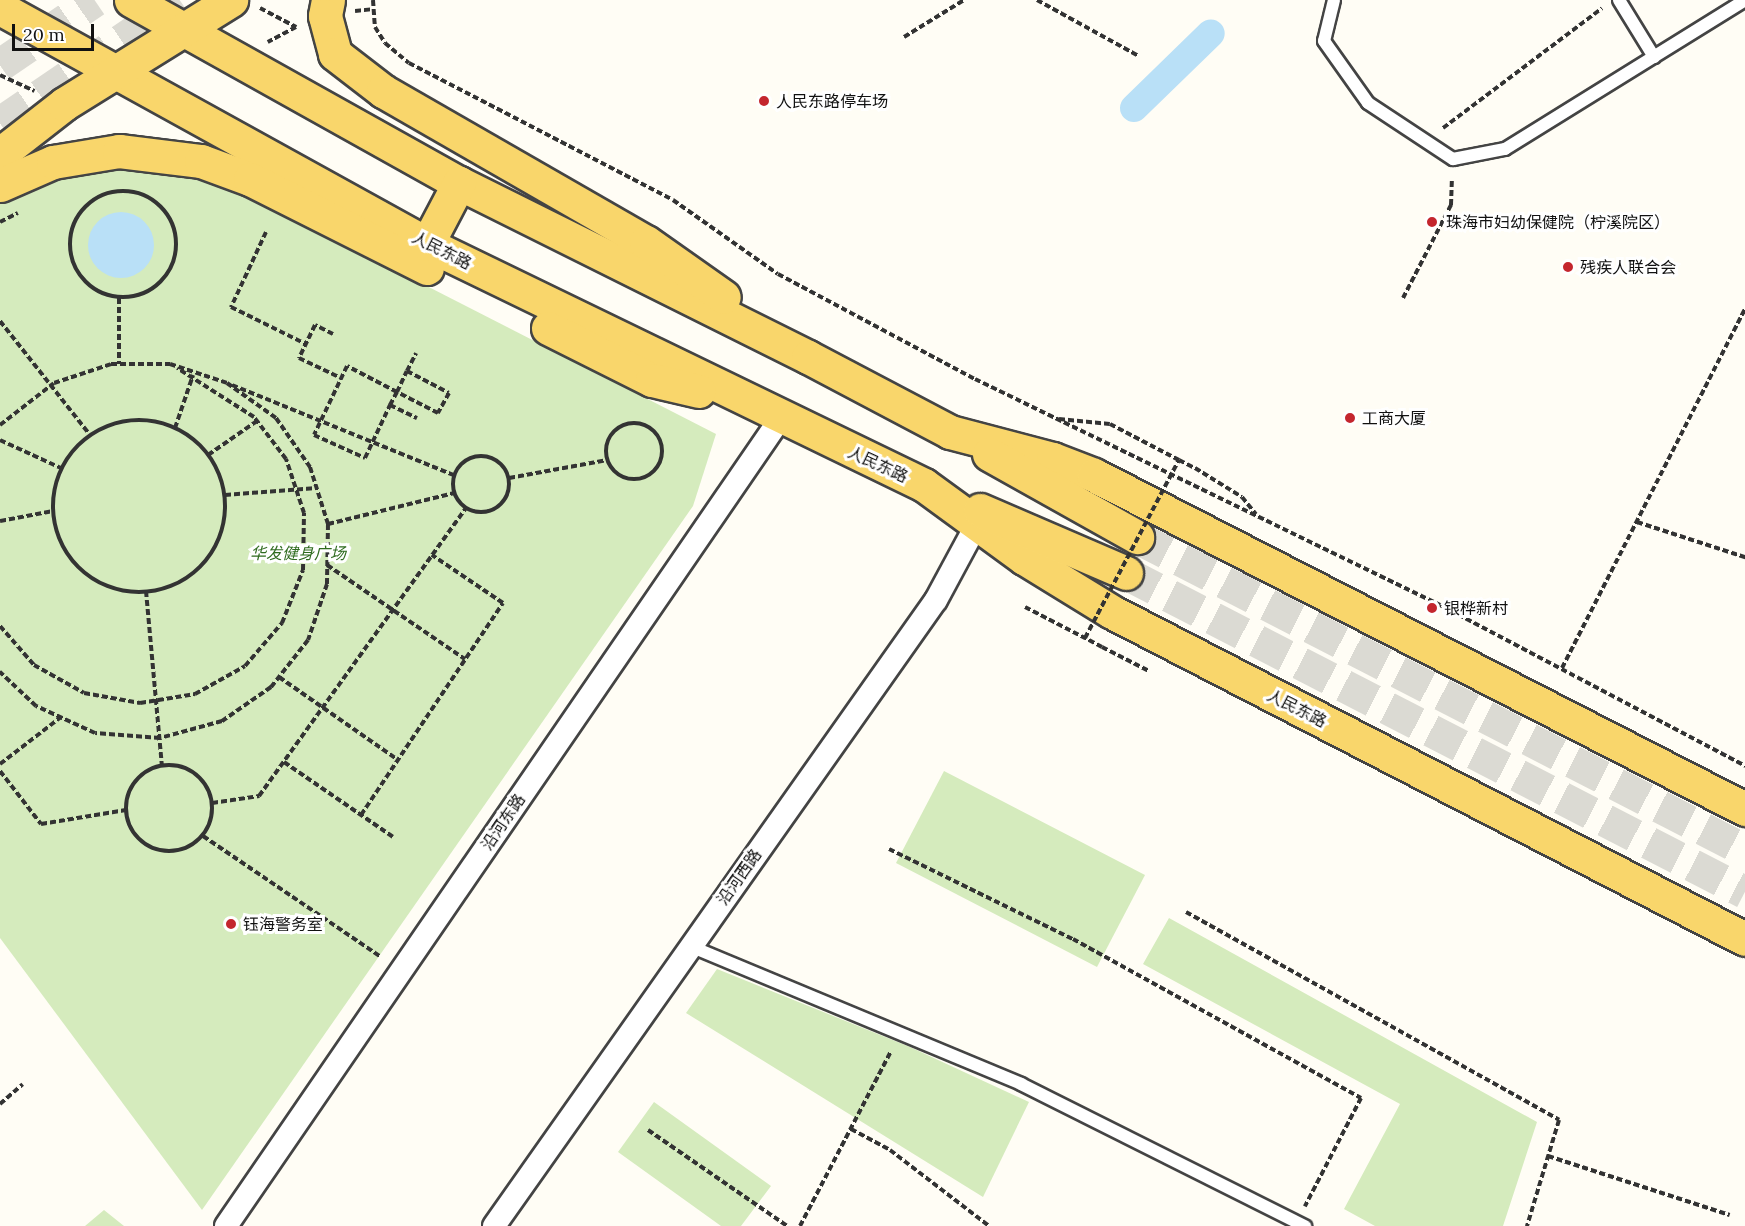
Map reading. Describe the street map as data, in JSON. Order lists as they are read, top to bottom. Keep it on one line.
{"streets":{"main road":["人民东路"],"street":["沿河东路","沿河西路"]},"crossings":[["人民东路","沿河东路"],["人民东路","沿河西路"]],"parks":["华发健身广场"],"places":["人民东路停车场","珠海市妇幼保健院（柠溪院区）","残疾人联合会","工商大厦","银桦新村","钰海警务室"],"scale_bar":"20 m"}
